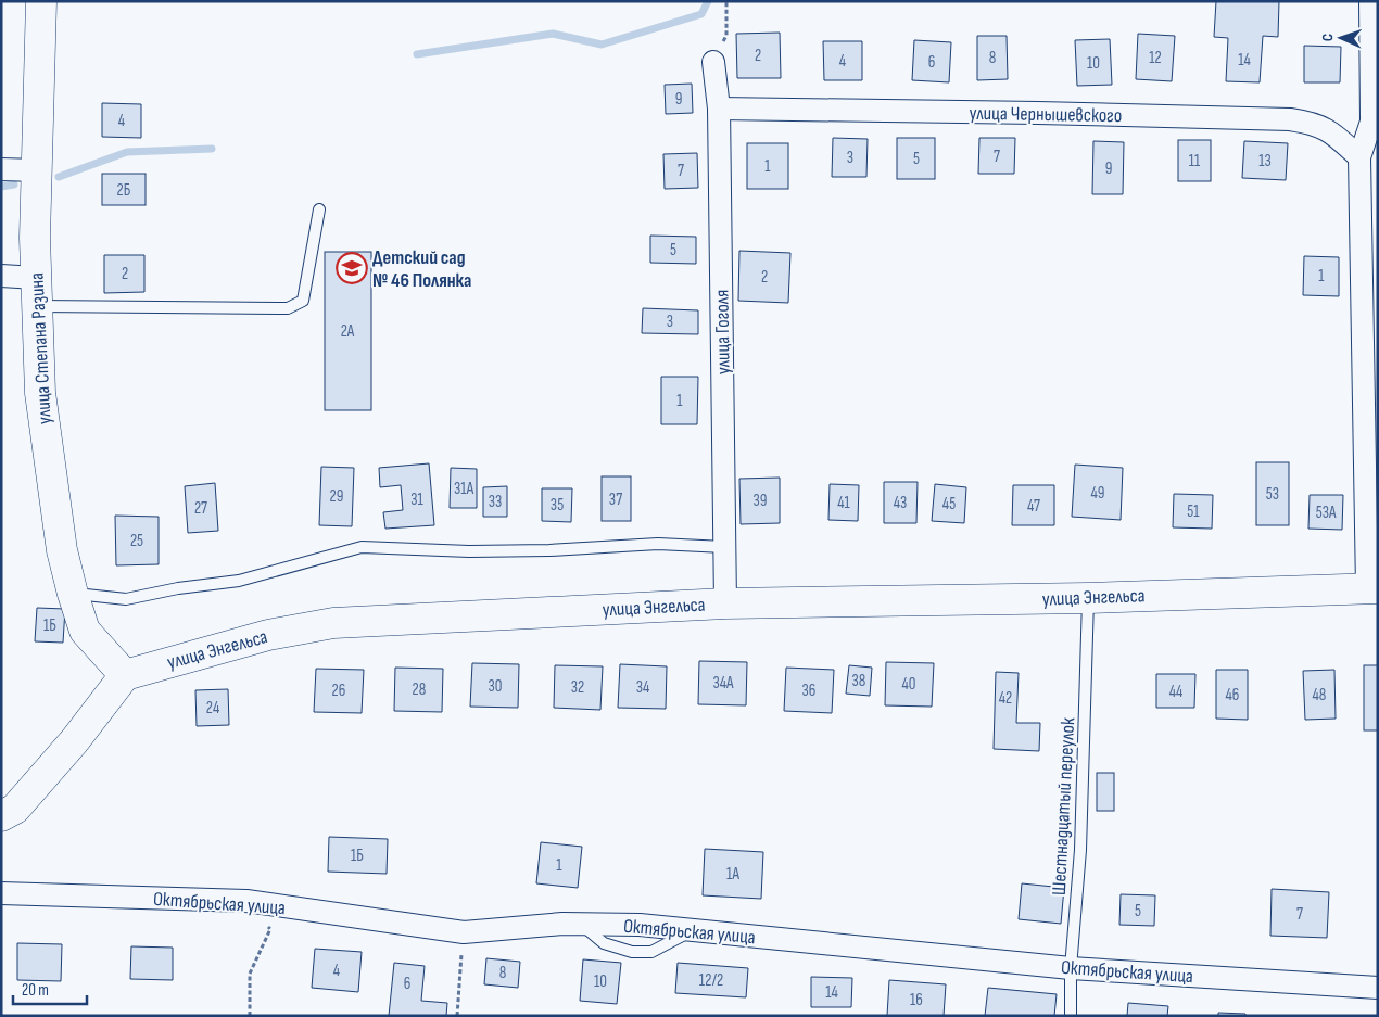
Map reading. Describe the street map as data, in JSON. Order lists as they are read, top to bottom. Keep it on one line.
{"streets":{"street":["улица Чернышевского","улица Гоголя","улица Степана Разина","улица Энгельса","Октябрьская улица"],"lane":["Шестнадцатый переулок"]},"crossings":[["улица Чернышевского","улица Гоголя"],["улица Гоголя","улица Энгельса"],["улица Степана Разина","улица Энгельса"],["улица Энгельса","Шестнадцатый переулок"],["Шестнадцатый переулок","Октябрьская улица"]],"places":{"school or university":["Детский сад № 46 Полянка"]},"house_numbers":["2","8","12","14","4","6","10","9","4","7","3","5","11","13","1","9","7","2Б","5","2","1","2","3","2А","1","31А","49","53","29","31","37","39","33","41","43","45","35","47","27","51","53А","25","1Б","38","34А","40","30","32","34","28","26","36","44","46","48","42","24","1Б","1","1А","5","7","4","8","12/2","10","6","14","16"],"scale_bar":"20 m","north":"left"}
